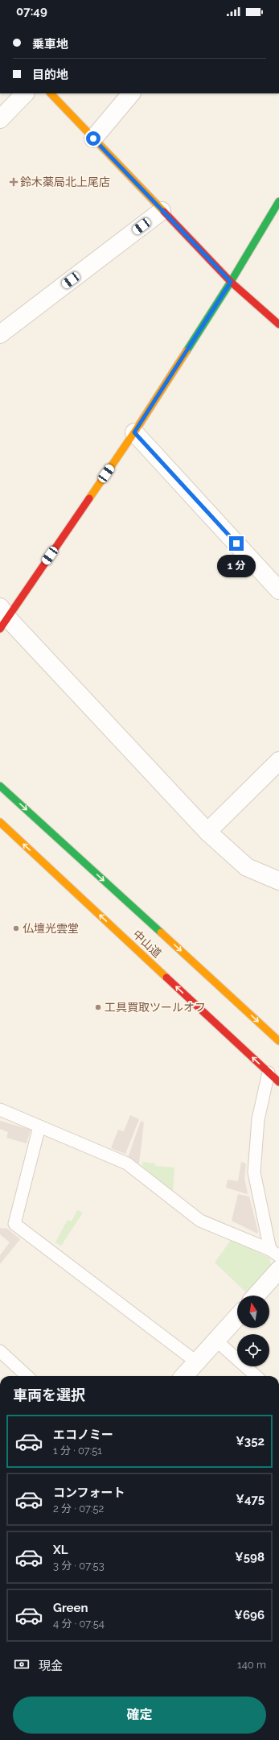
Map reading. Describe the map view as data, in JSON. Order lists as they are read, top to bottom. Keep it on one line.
{"streets":{"main road":["中山道"]},"places":{"health":["鈴木薬局北上尾店"],"other":["仏壇光雲堂","工具買取ツールオフ"]},"north":"top","page":{"status":"07:49","banner":["乗車地","目的地"],"bubble":"1 分","heading":"車両を選択","list":[{"name":"エコノミー","note":"1 分 · 07:51","value":"¥352"},{"name":"コンフォート","note":"2 分 · 07:52","value":"¥475"},{"name":"XL","note":"3 分 · 07:53","value":"¥598"},{"name":"Green","note":"4 分 · 07:54","value":"¥696"}],"pay":["現金","140 m"],"buttons":"確定"}}
